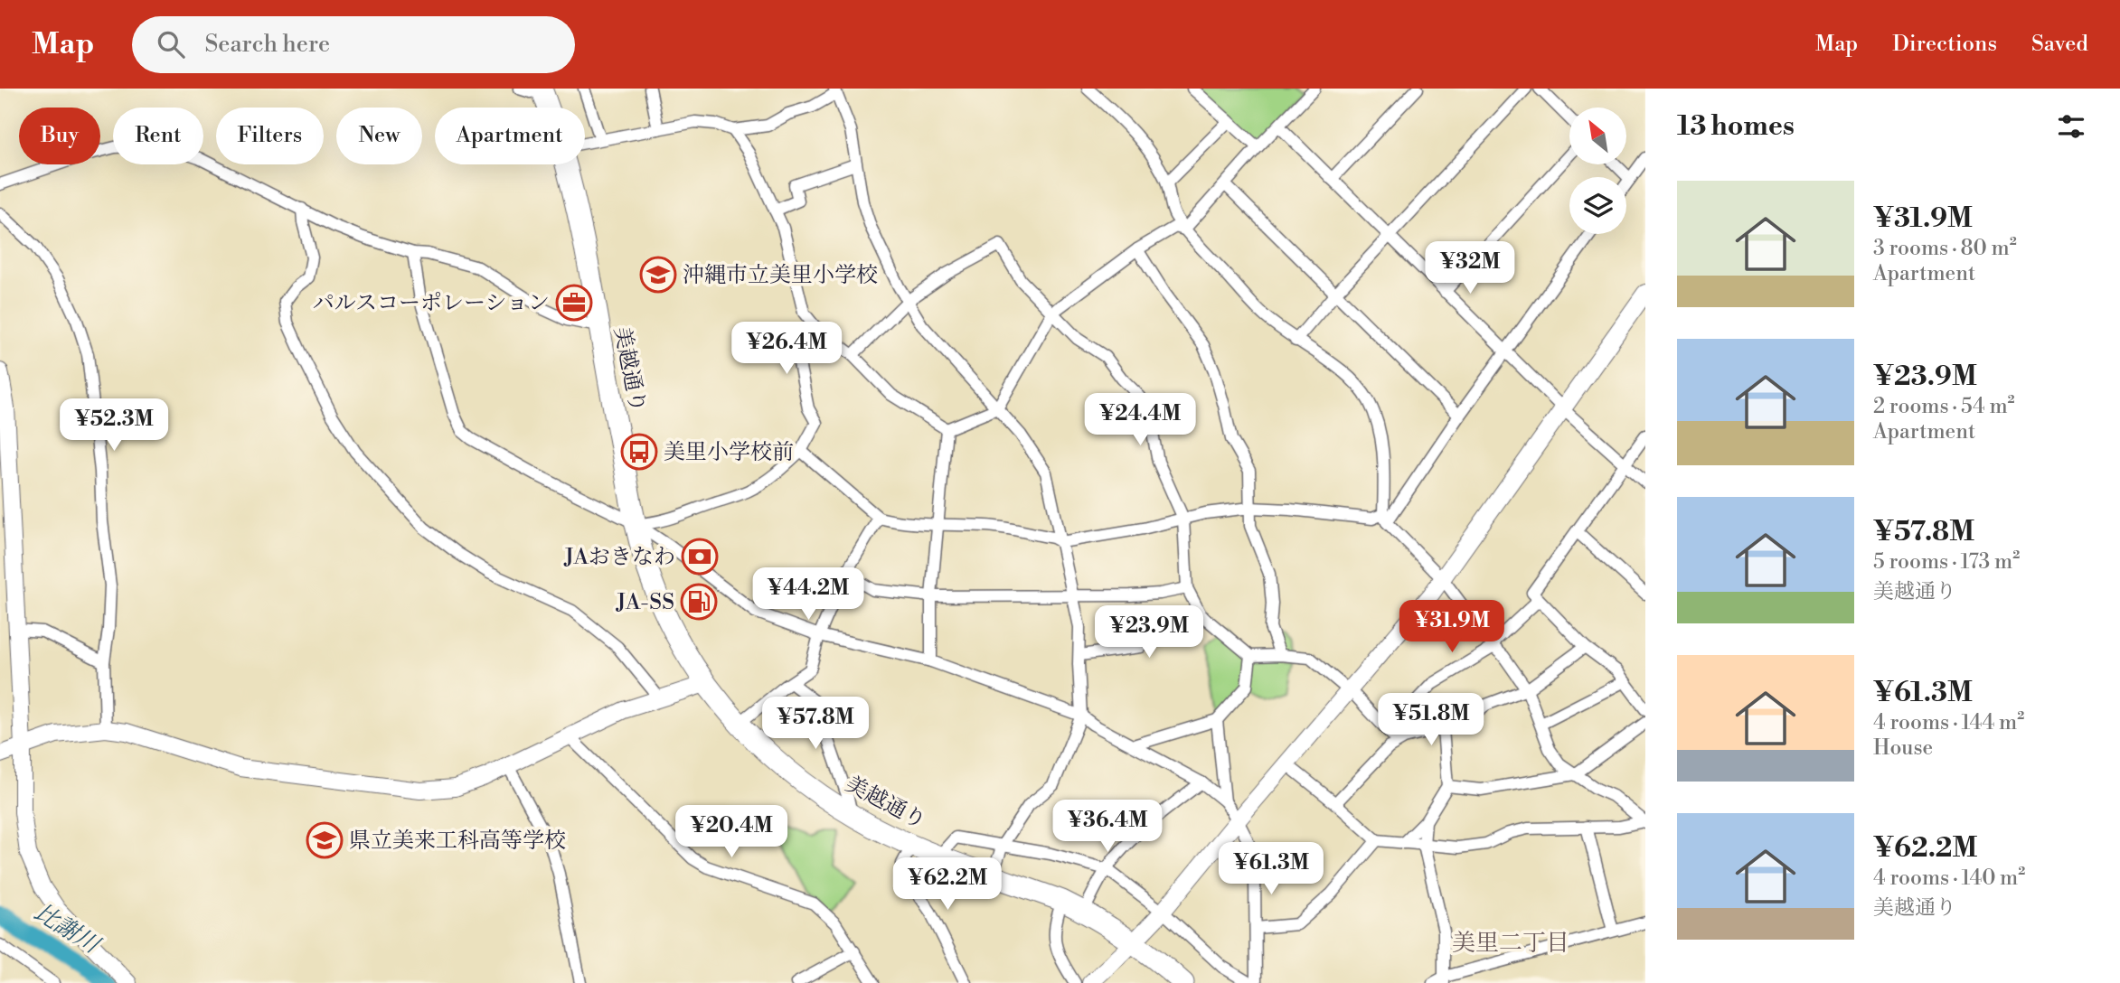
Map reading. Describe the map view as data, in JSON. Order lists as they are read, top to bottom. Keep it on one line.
{"streets":{"highway":["美越通り"]},"districts":["美里二丁目"],"water":["比謝川"],"places":{"school or university":["沖縄市立美里小学校","県立美来工科高等学校"],"office":["パルスコーポレーション"],"bus stop":["美里小学校前"],"bank":["JAおきなわ"],"fuel station":["JA-SS"]},"north":"top left","page":{"header":"Map","search":"Search here","nav":["Map","Directions","Saved"],"heading":"13 homes","chip":["Buy","Rent","Filters","New","Apartment"],"list":[{"name":"¥31.9M","note":"3 rooms · 80 m² · Apartment"},{"name":"¥23.9M","note":"2 rooms · 54 m² · Apartment"},{"name":"¥57.8M","note":"5 rooms · 173 m² · 美越通り"},{"name":"¥61.3M","note":"4 rooms · 144 m² · House"},{"name":"¥62.2M","note":"4 rooms · 140 m² · 美越通り"}],"price":["¥32M","¥26.4M","¥24.4M","¥52.3M","¥44.2M","¥31.9M","¥23.9M","¥51.8M","¥57.8M","¥36.4M","¥20.4M","¥61.3M","¥62.2M"]}}
